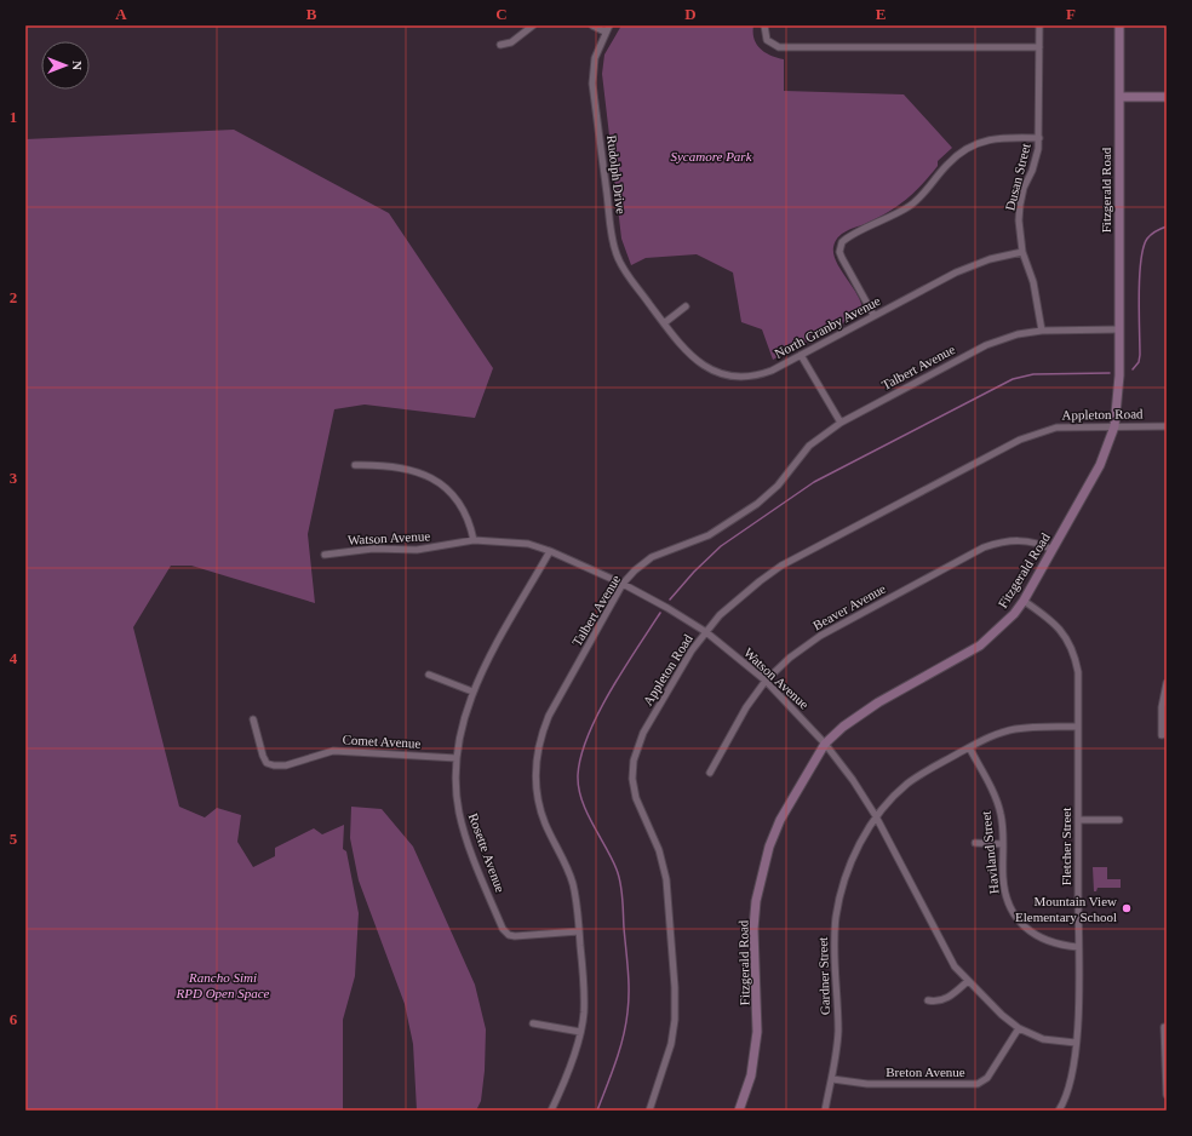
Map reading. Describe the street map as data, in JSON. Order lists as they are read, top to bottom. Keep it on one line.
{"streets":{"main road":["Fitzgerald Road"],"street":["Rudolph Drive","Dusan Street","North Granby Avenue","Talbert Avenue","Appleton Road","Watson Avenue","Beaver Avenue","Comet Avenue","Fletcher Street","Rosette Avenue","Haviland Street","Gardner Street","Breton Avenue"]},"crossings":[["Rudolph Drive","North Granby Avenue"],["Dusan Street","North Granby Avenue"],["Dusan Street","Talbert Avenue"],["Fitzgerald Road","Talbert Avenue"],["Fitzgerald Road","Appleton Road"],["Fitzgerald Road","Watson Avenue"],["Fitzgerald Road","Beaver Avenue"],["Fitzgerald Road","Fletcher Street"],["Talbert Avenue","Watson Avenue"],["Talbert Avenue","Rosette Avenue"],["Appleton Road","Watson Avenue"],["Watson Avenue","Beaver Avenue"],["Watson Avenue","Fletcher Street"],["Watson Avenue","Rosette Avenue"],["Watson Avenue","Gardner Street"],["Watson Avenue","Breton Avenue"],["Comet Avenue","Rosette Avenue"],["Fletcher Street","Haviland Street"],["Fletcher Street","Gardner Street"],["Haviland Street","Gardner Street"],["Gardner Street","Breton Avenue"]],"parks":["Sycamore Park","Rancho Simi RPD Open Space"],"places":["Mountain View Elementary School"],"north":"right","grid":{"columns":["A","B","C","D","E","F"],"rows":["1","2","3","4","5","6"]}}
